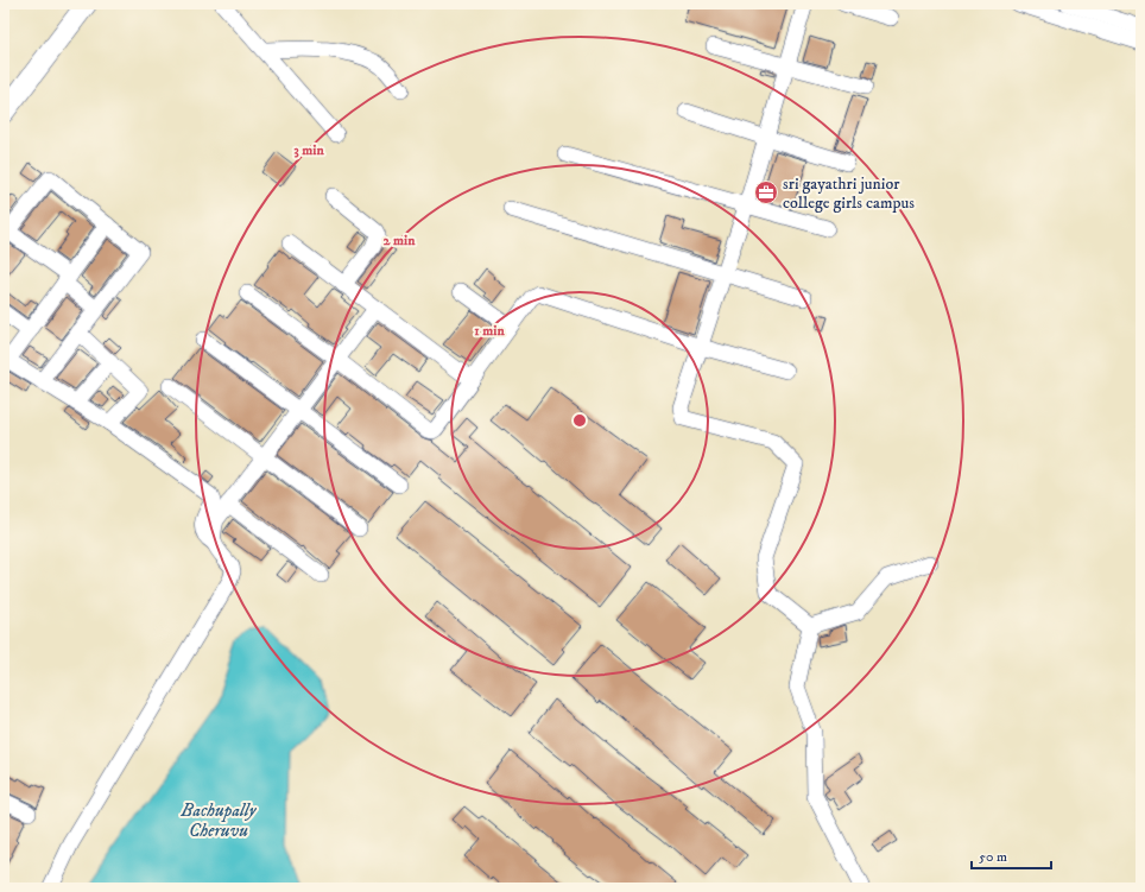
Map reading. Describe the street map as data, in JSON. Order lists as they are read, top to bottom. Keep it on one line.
{"water":["Bachupally Cheruvu"],"places":{"office":["sri gayathri junior college girls campus"]},"scale_bar":"50 m","rings":["3 min","2 min","1 min"]}
